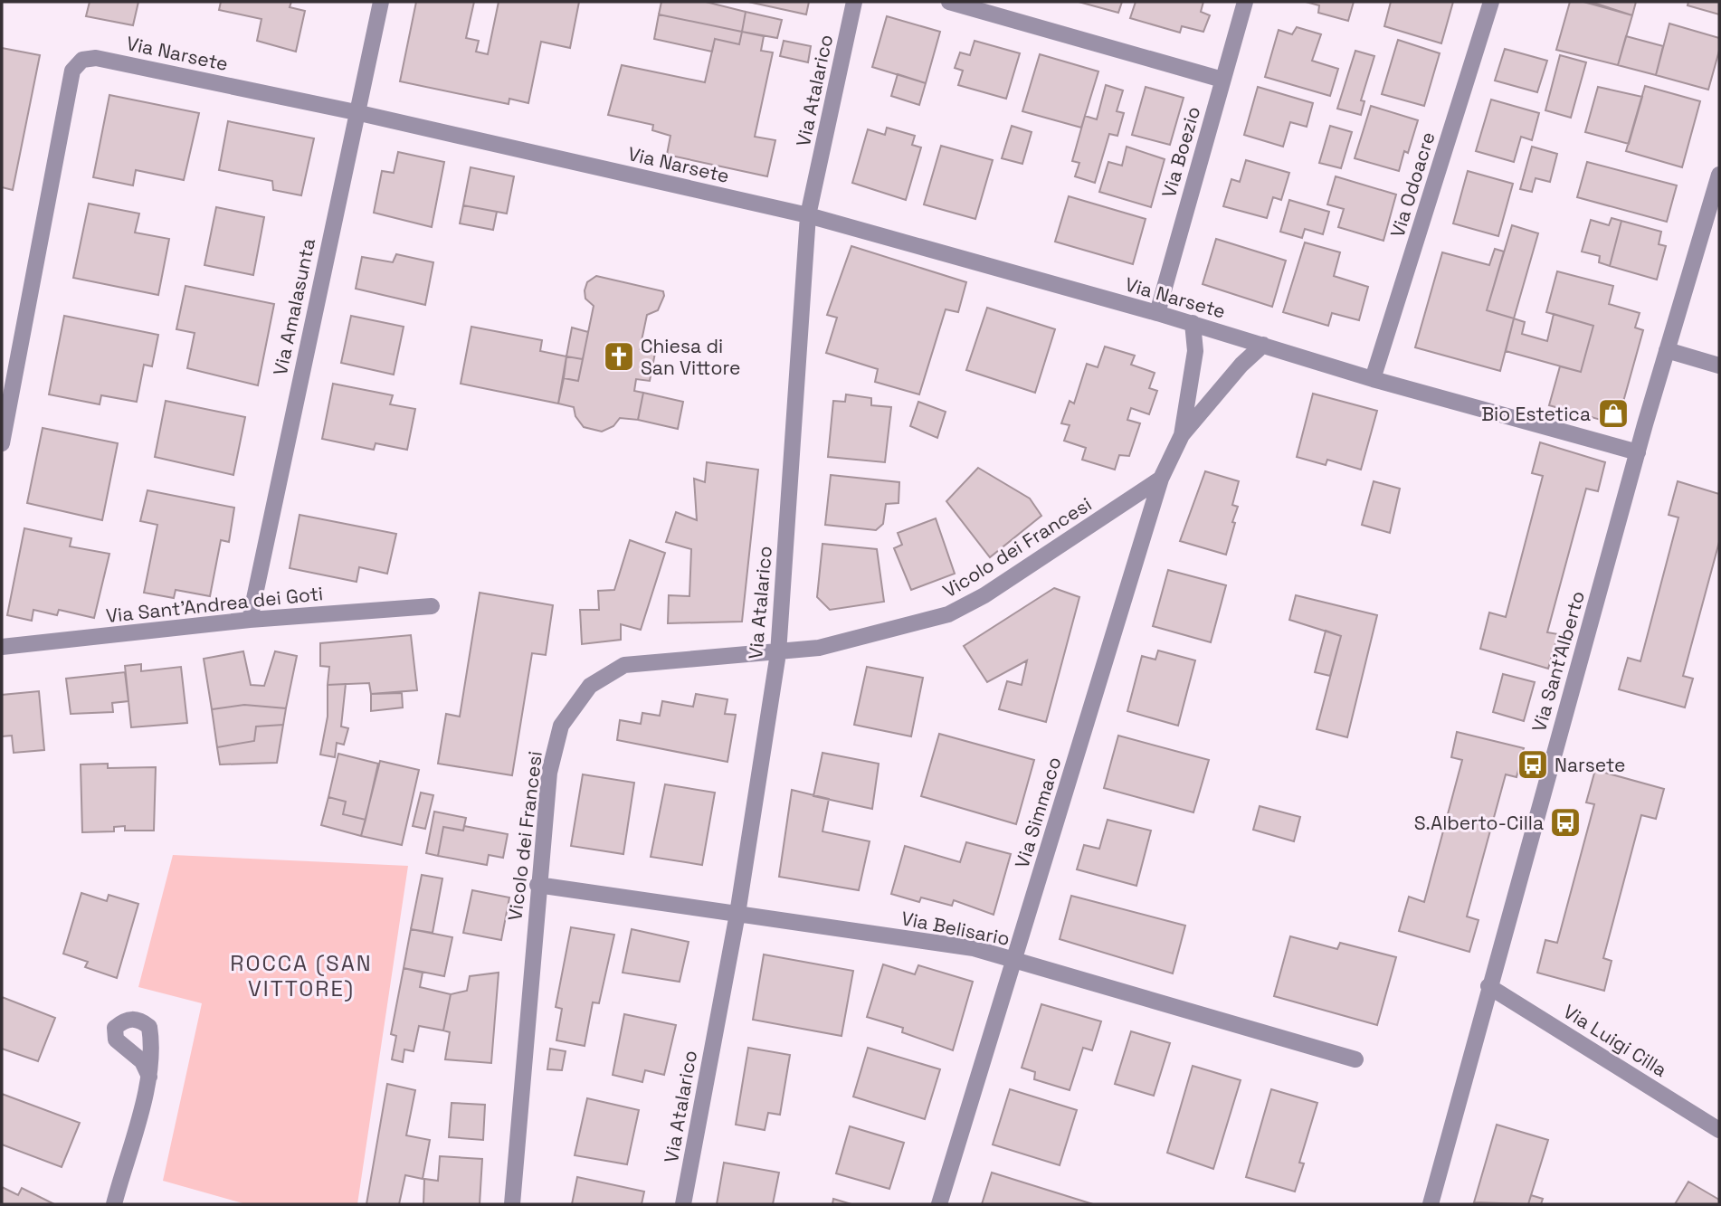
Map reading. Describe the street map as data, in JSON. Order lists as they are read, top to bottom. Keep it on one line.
{"streets":{"street":["Via Narsete","Via Atalarico","Via Boezio","Via Odoacre","Via Amalasunta","Vicolo dei Francesi","Via Sant'Andrea dei Goti","Via Sant'Alberto","Via Simmaco","Via Belisario","Via Luigi Cilla"]},"crossings":[["Via Narsete","Via Atalarico"],["Via Narsete","Via Boezio"],["Via Narsete","Via Odoacre"],["Via Narsete","Via Amalasunta"],["Via Narsete","Via Sant'Alberto"],["Via Narsete","Via Simmaco"],["Via Atalarico","Vicolo dei Francesi"],["Via Atalarico","Via Belisario"],["Via Amalasunta","Via Sant'Andrea dei Goti"],["Vicolo dei Francesi","Via Simmaco"],["Vicolo dei Francesi","Via Belisario"],["Via Sant'Alberto","Via Luigi Cilla"],["Via Simmaco","Via Belisario"]],"districts":["ROCCA (SAN VITTORE)"],"places":{"church":["Chiesa di San Vittore"],"shop":["Bio Estetica"],"bus stop":["Narsete","S.Alberto-Cilla"]}}
